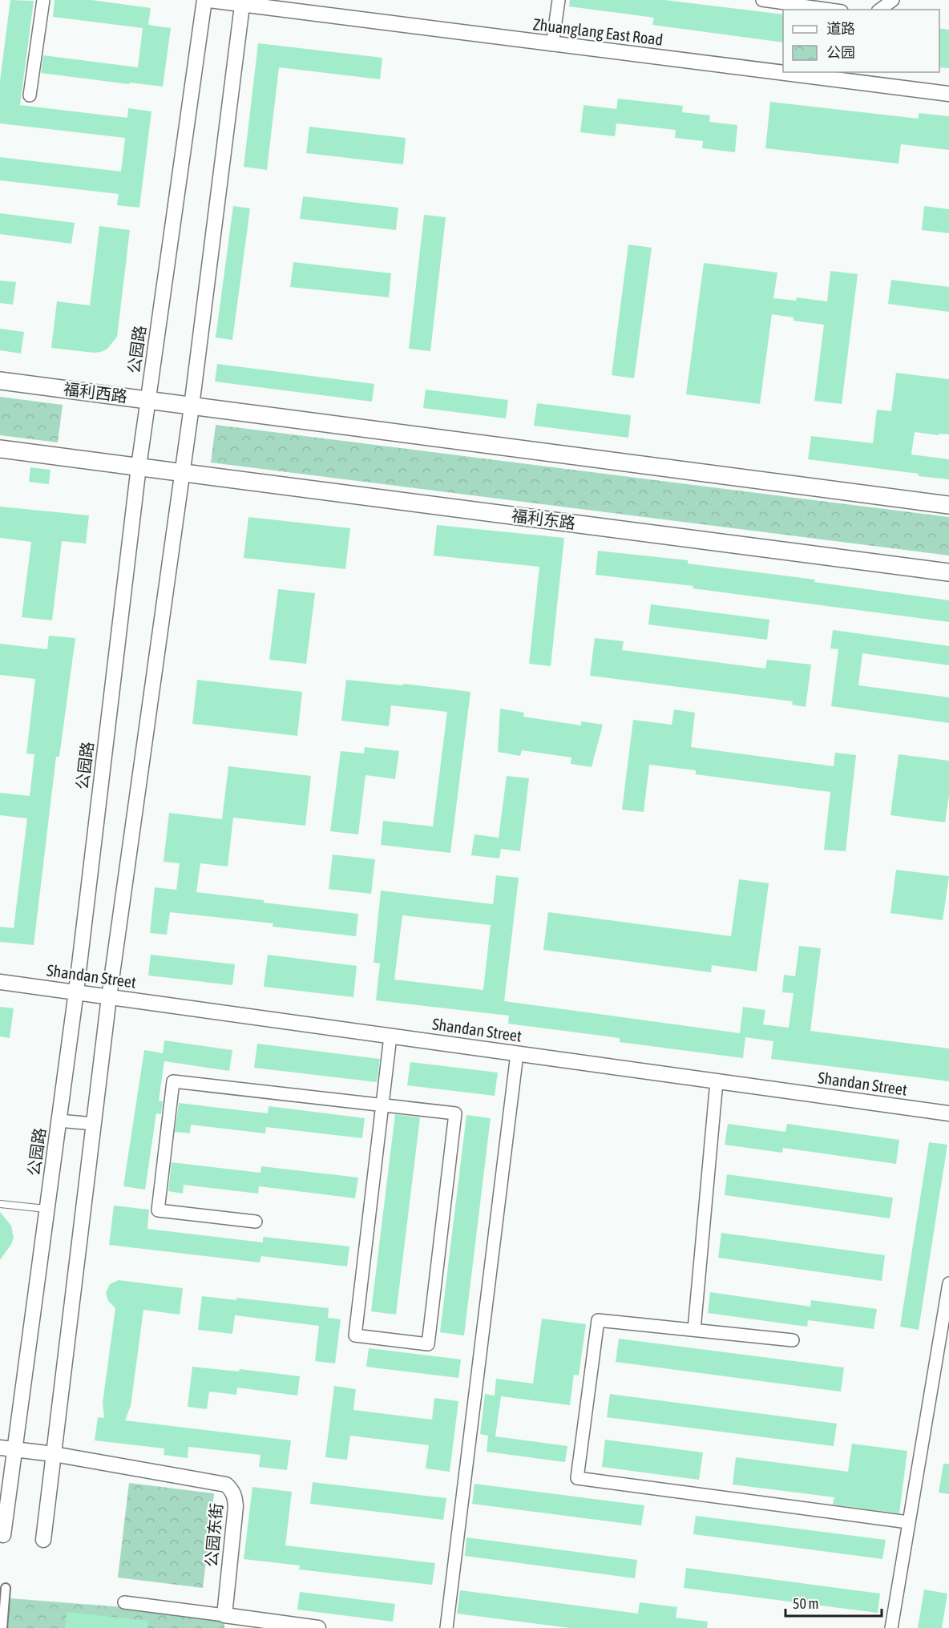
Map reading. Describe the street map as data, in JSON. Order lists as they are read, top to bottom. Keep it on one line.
{"streets":{"main road":["福利西路","福利东路"],"street":["Zhuanglang East Road","公园路","Shandan Street","公园东街"]},"crossings":[["公园路","福利西路"],["公园路","福利东路"],["公园路","Shandan Street"]],"legend":["道路","公园"],"scale_bar":"50 m"}
